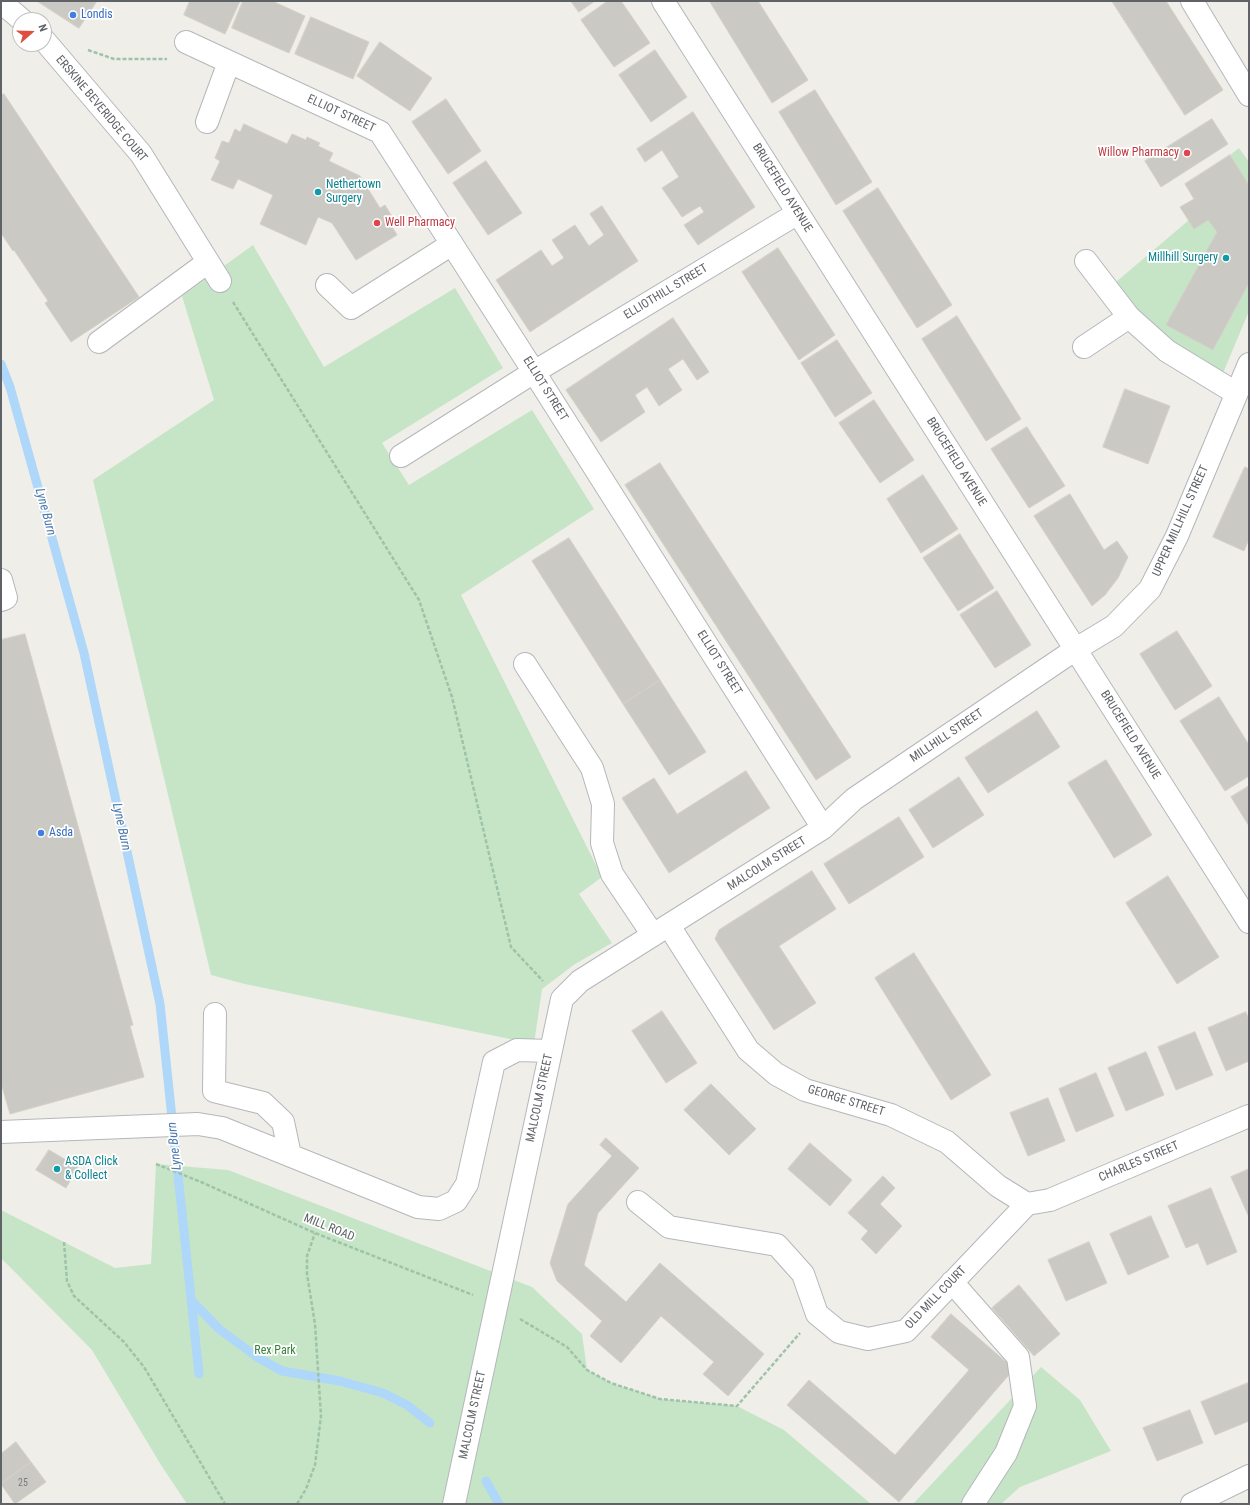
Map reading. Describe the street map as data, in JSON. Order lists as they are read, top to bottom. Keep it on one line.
{"streets":{"street":["ERSKINE BEVERIDGE COURT","ELLIOT STREET","BRUCEFIELD AVENUE","ELLIOTHILL STREET","UPPER MILLHILL STREET","MILLHILL STREET","MALCOLM STREET","GEORGE STREET","CHARLES STREET","OLD MILL COURT"],"path":["MILL ROAD"]},"crossings":[["ELLIOT STREET","ELLIOTHILL STREET"],["ELLIOT STREET","MILLHILL STREET"],["ELLIOT STREET","MALCOLM STREET"],["BRUCEFIELD AVENUE","ELLIOTHILL STREET"],["BRUCEFIELD AVENUE","UPPER MILLHILL STREET"],["BRUCEFIELD AVENUE","MILLHILL STREET"],["UPPER MILLHILL STREET","MILLHILL STREET"],["MILLHILL STREET","MALCOLM STREET"],["MALCOLM STREET","GEORGE STREET"],["MALCOLM STREET","MILL ROAD"],["GEORGE STREET","CHARLES STREET"],["GEORGE STREET","OLD MILL COURT"],["CHARLES STREET","OLD MILL COURT"],["MILL ROAD","OLD MILL COURT"]],"water":["Lyne Burn"],"parks":["Rex Park"],"places":["Londis","Willow Pharmacy","Nethertown Surgery","Well Pharmacy","Millhill Surgery","Asda","ASDA Click & Collect"],"house_numbers":["25"],"north":"right"}
